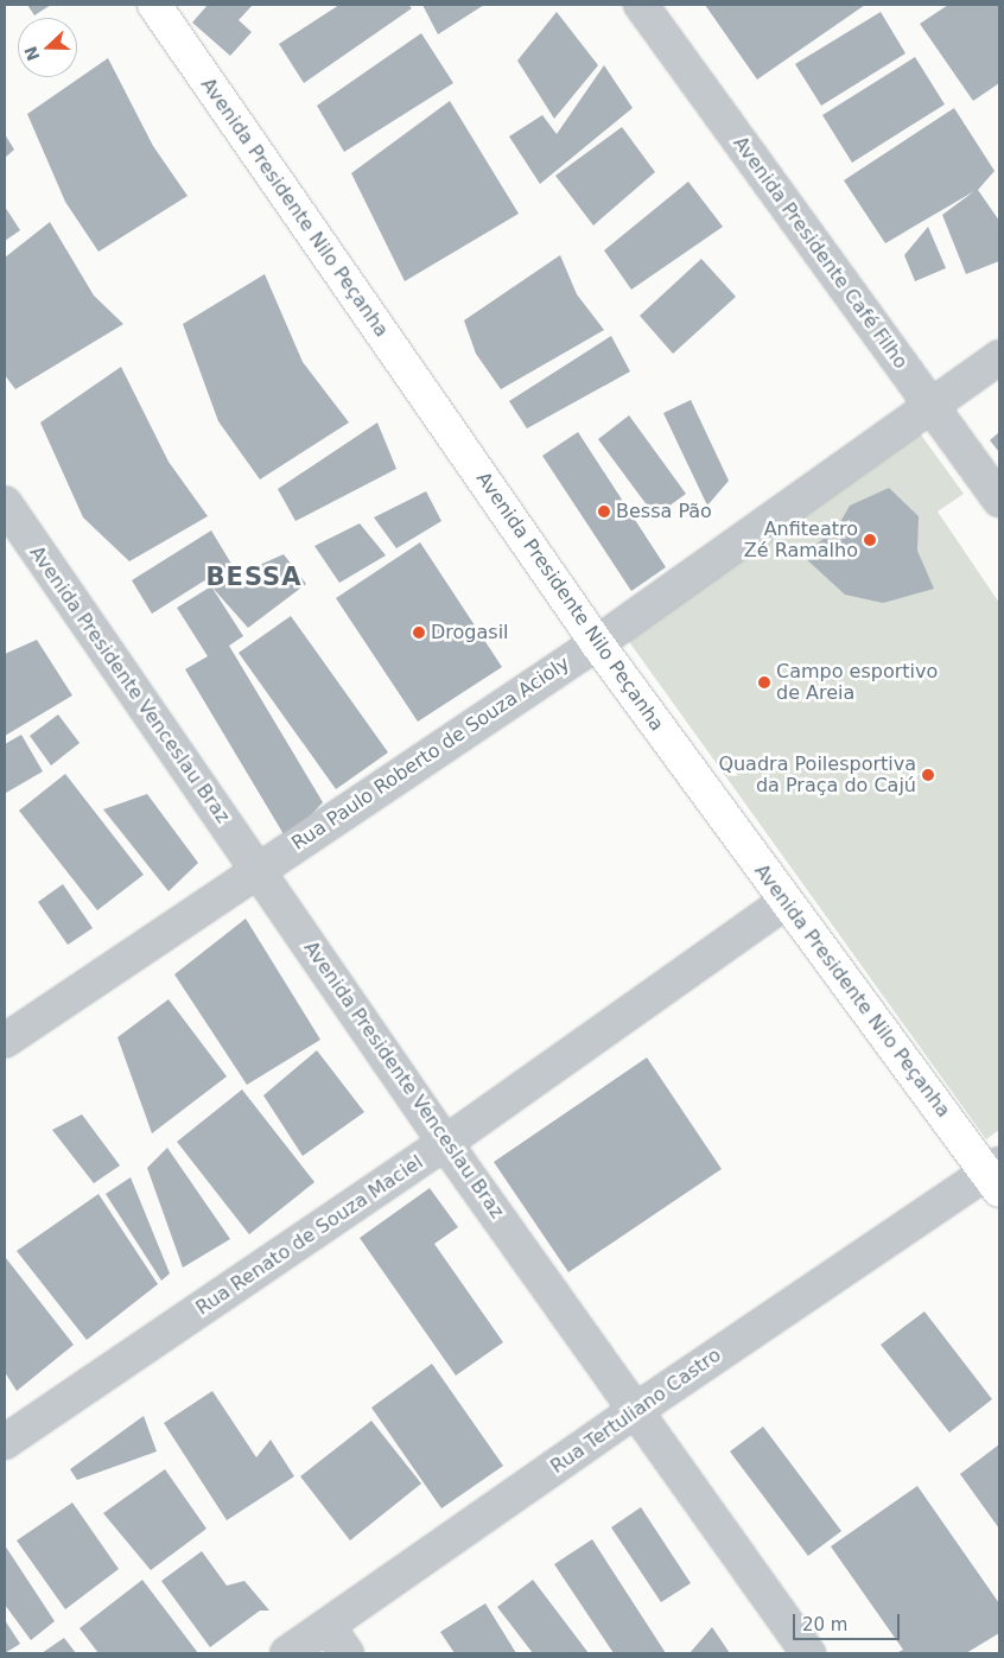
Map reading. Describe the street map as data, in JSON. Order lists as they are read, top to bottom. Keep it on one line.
{"streets":{"main road":["Avenida Presidente Nilo Peçanha"],"street":["Avenida Presidente Café Filho","Avenida Presidente Venceslau Braz","Rua Paulo Roberto de Souza Acioly","Rua Renato de Souza Maciel","Rua Tertuliano Castro"]},"crossings":[["Avenida Presidente Nilo Peçanha","Rua Paulo Roberto de Souza Acioly"],["Avenida Presidente Nilo Peçanha","Rua Renato de Souza Maciel"],["Avenida Presidente Nilo Peçanha","Rua Tertuliano Castro"],["Avenida Presidente Café Filho","Rua Paulo Roberto de Souza Acioly"],["Avenida Presidente Venceslau Braz","Rua Paulo Roberto de Souza Acioly"],["Avenida Presidente Venceslau Braz","Rua Renato de Souza Maciel"],["Avenida Presidente Venceslau Braz","Rua Tertuliano Castro"]],"districts":["BESSA"],"places":["Bessa Pão","Anfiteatro Zé Ramalho","Drogasil","Campo esportivo de Areia","Quadra Poilesportiva da Praça do Cajú"],"scale_bar":"20 m","north":"left"}
